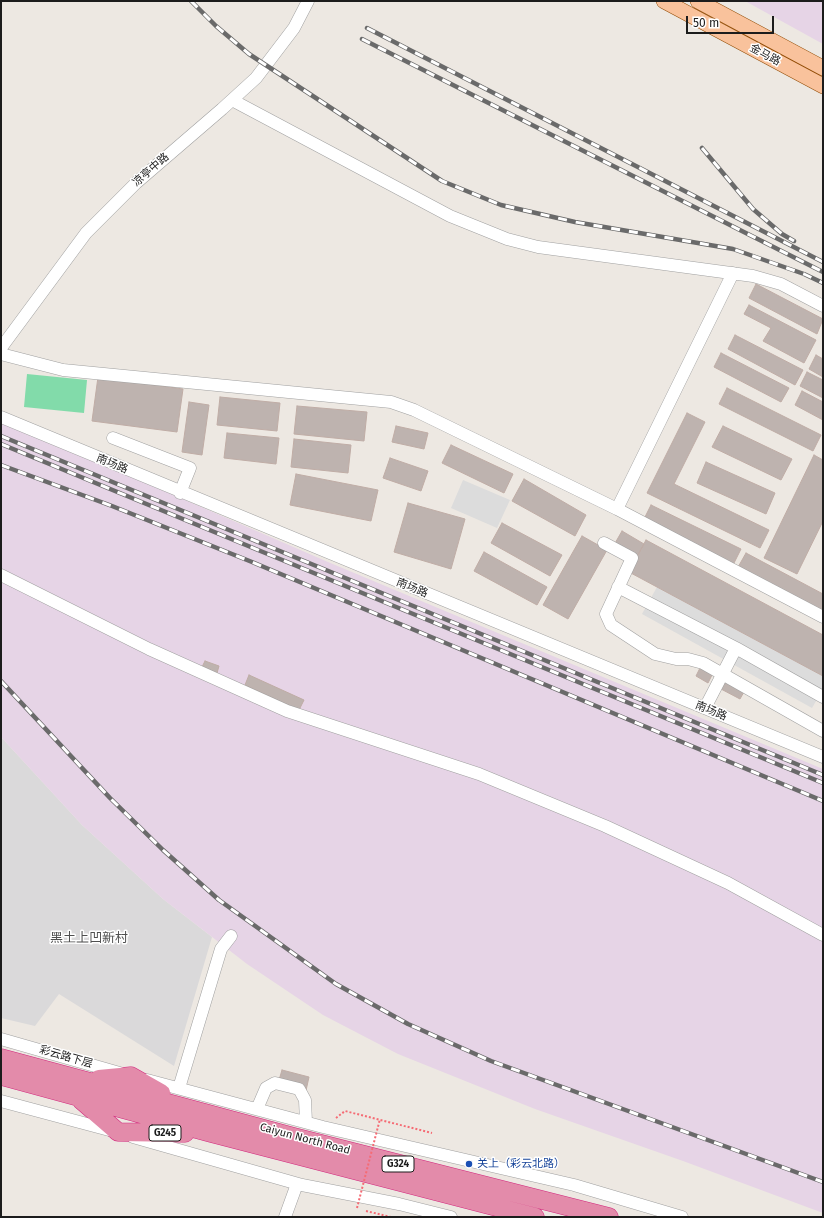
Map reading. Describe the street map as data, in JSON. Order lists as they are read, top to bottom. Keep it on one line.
{"streets":{"highway":["G245","Caiyun North Road","G324"],"main road":["金马路"],"street":["凉亭中路","南场路","彩云路下层"]},"crossings":[["G245","Caiyun North Road"]],"districts":["黑土上凹新村"],"places":["关上（彩云北路）"],"scale_bar":"50 m"}
